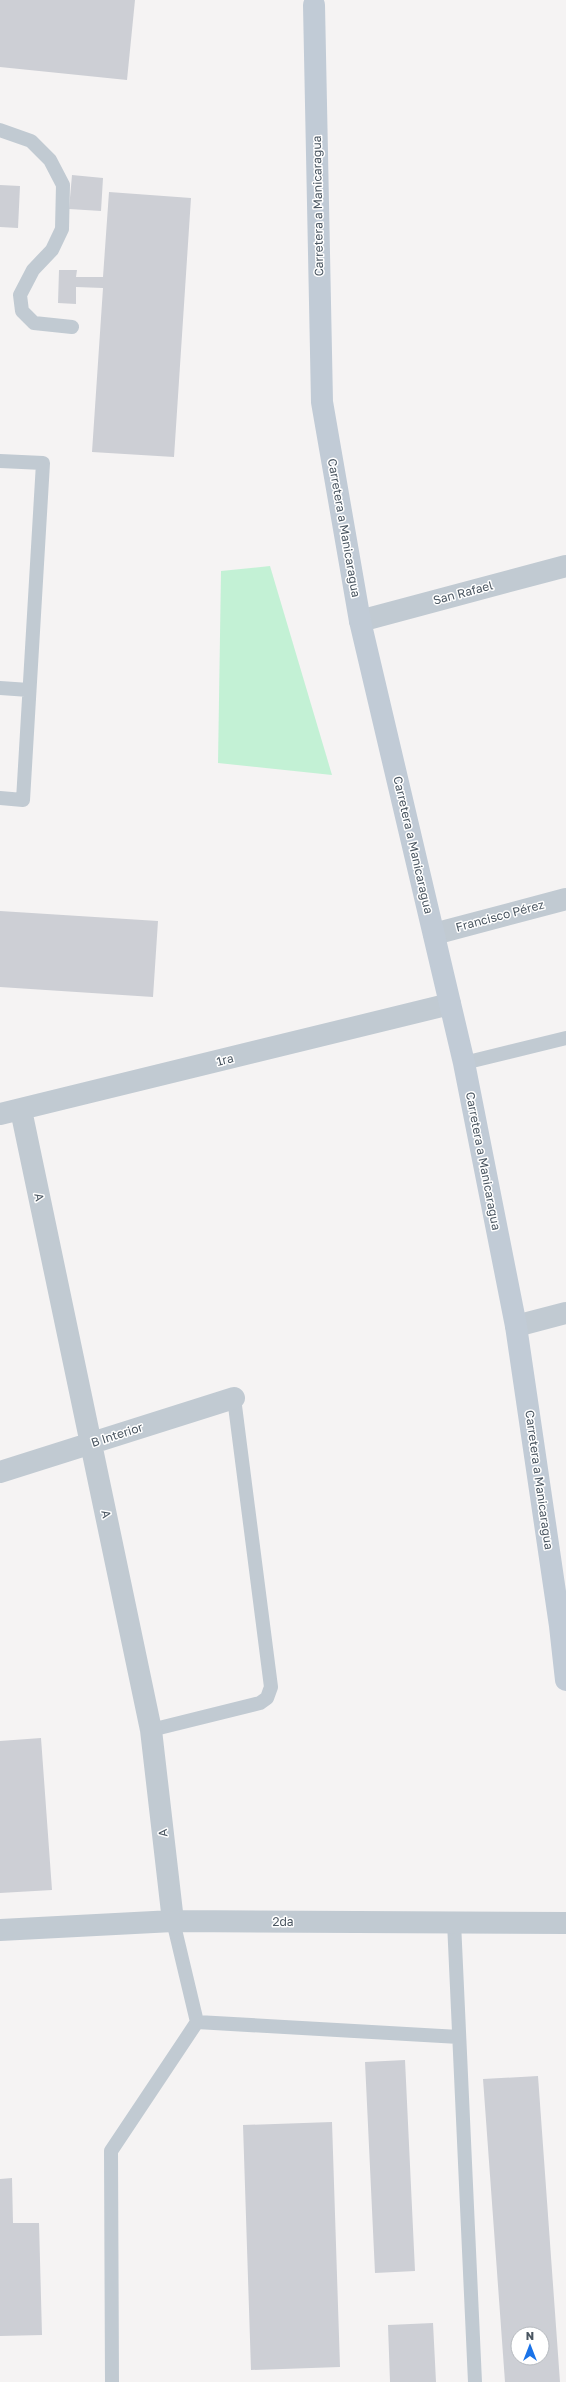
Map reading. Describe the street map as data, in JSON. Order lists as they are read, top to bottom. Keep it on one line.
{"streets":{"main road":["Carretera a Manicaragua"],"street":["San Rafael","Francisco Pérez","1ra","A","B Interior","2da"]},"crossings":[["Carretera a Manicaragua","San Rafael"],["Carretera a Manicaragua","Francisco Pérez"],["Carretera a Manicaragua","1ra"],["1ra","A"],["A","B Interior"],["A","2da"]],"north":"top"}
